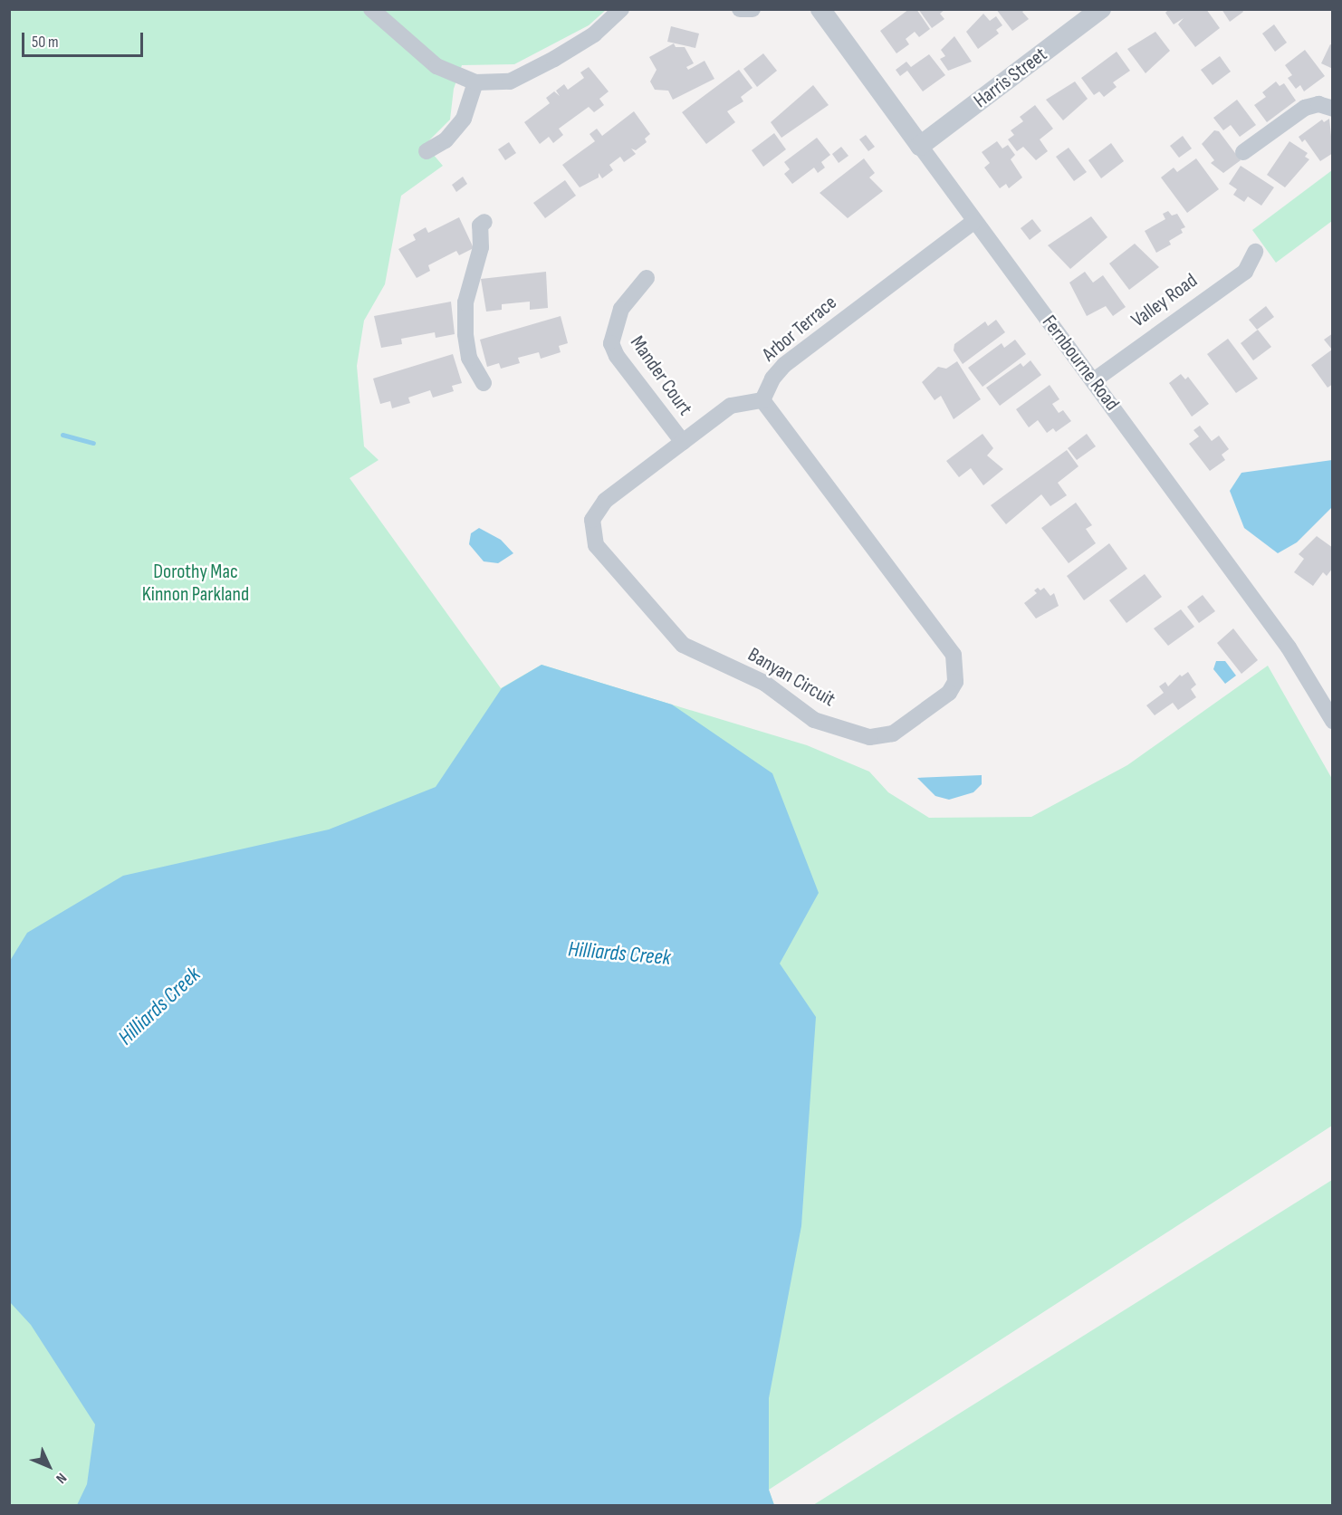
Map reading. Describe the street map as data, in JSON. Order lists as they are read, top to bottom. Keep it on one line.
{"streets":{"street":["Harris Street","Valley Road","Arbor Terrace","Fernbourne Road","Mander Court","Banyan Circuit"]},"crossings":[["Harris Street","Fernbourne Road"],["Valley Road","Fernbourne Road"],["Arbor Terrace","Fernbourne Road"],["Arbor Terrace","Banyan Circuit"],["Mander Court","Banyan Circuit"]],"water":["Hilliards Creek"],"parks":["Dorothy Mac Kinnon Parkland"],"scale_bar":"50 m","north":"bottom right"}
